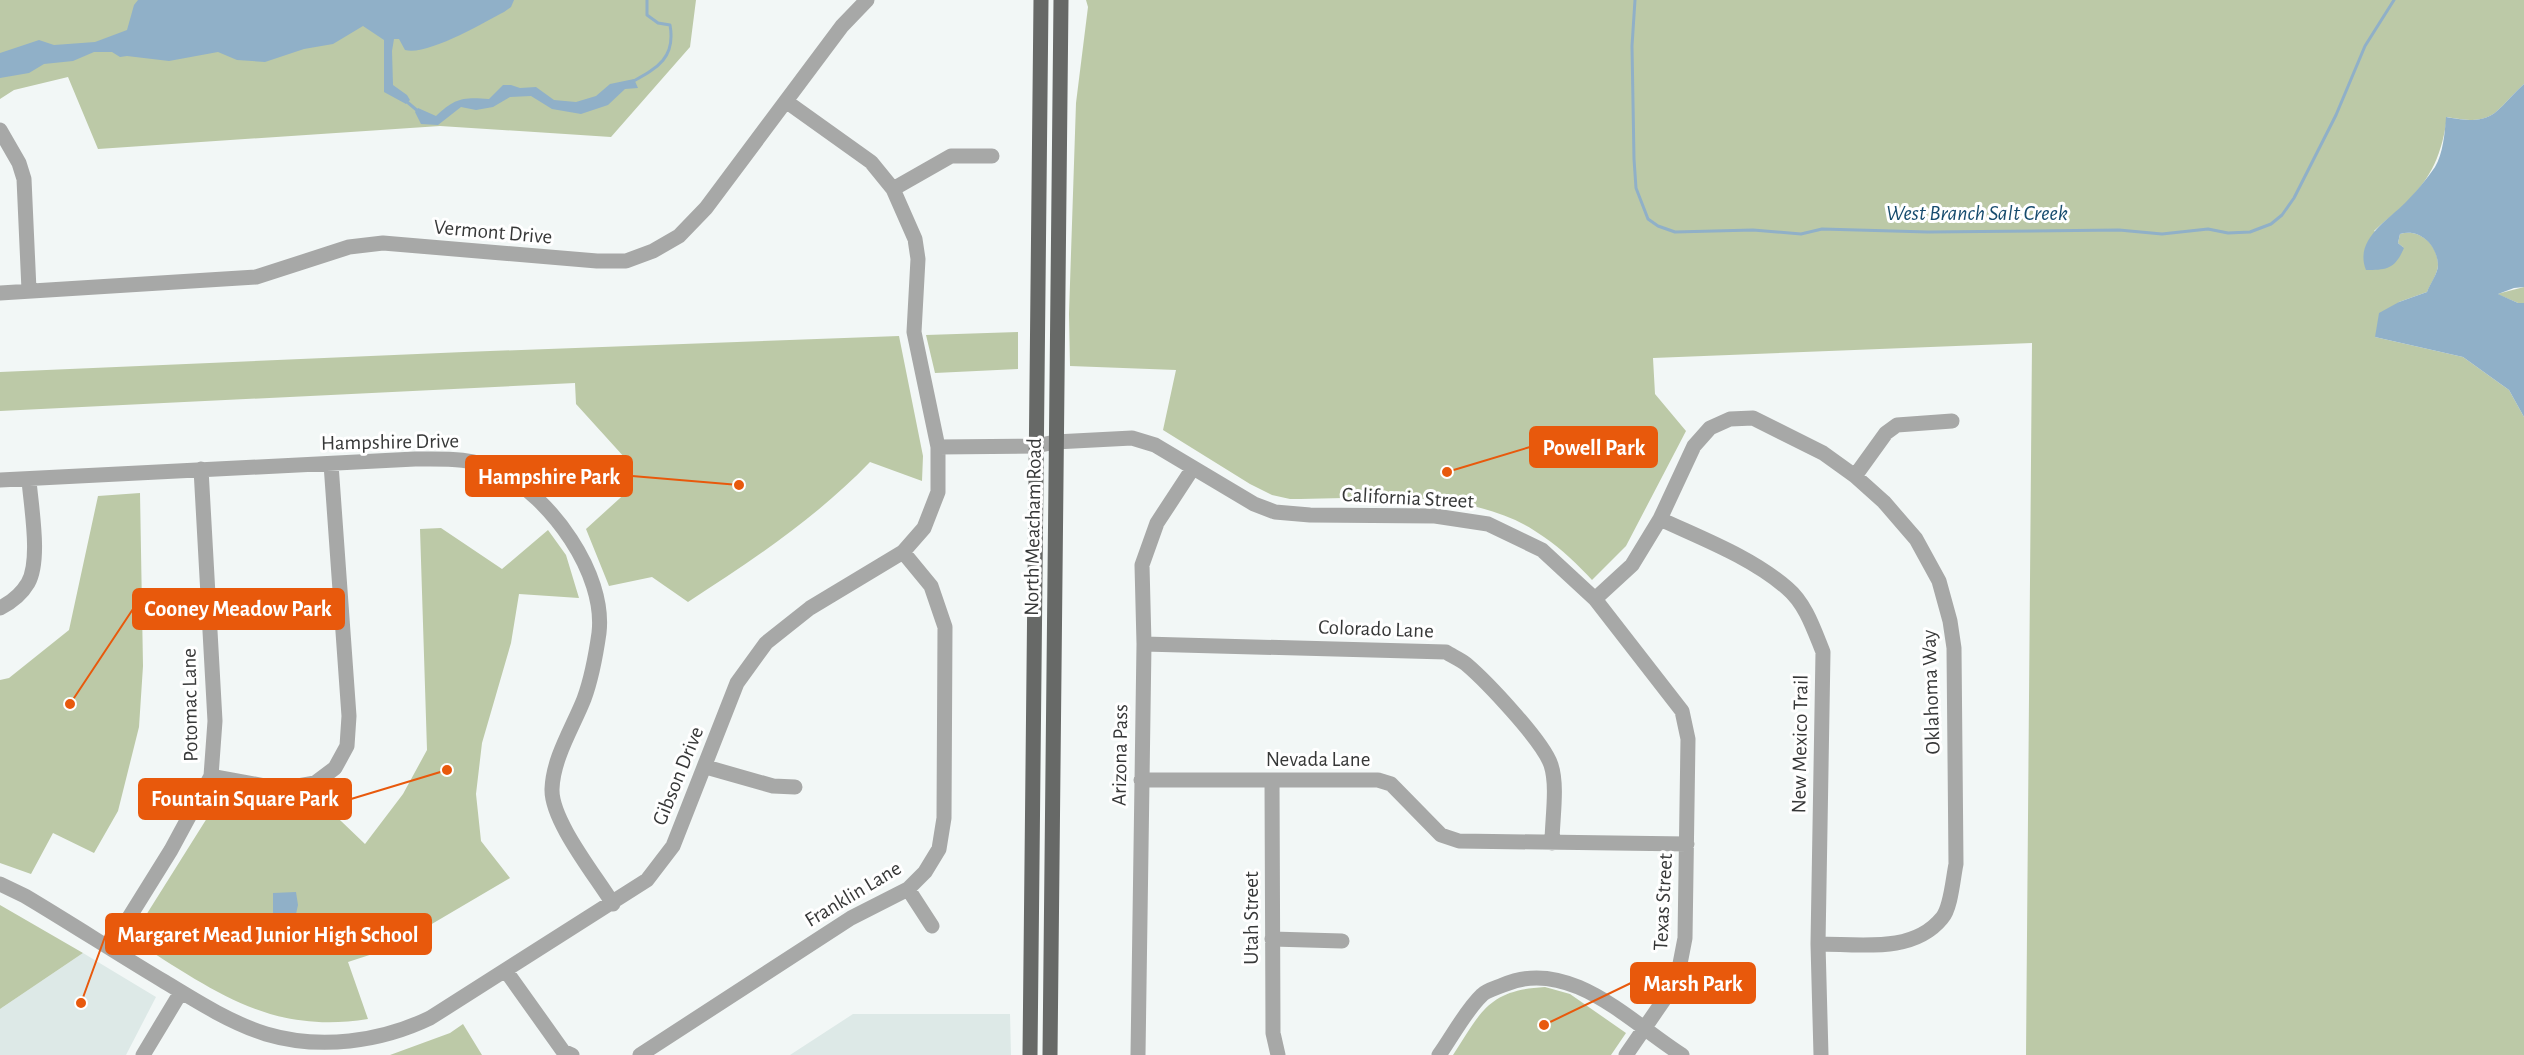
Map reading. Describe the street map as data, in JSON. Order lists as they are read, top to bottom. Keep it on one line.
{"streets":{"main road":["North Meacham Road"],"street":["Vermont Drive","Hampshire Drive","California Street","Colorado Lane","Oklahoma Way","Potomac Lane","New Mexico Trail","Arizona Pass","Nevada Lane","Gibson Drive","Franklin Lane","Texas Street","Utah Street"]},"crossings":[["Vermont Drive","Gibson Drive"],["Hampshire Drive","Potomac Lane"],["Hampshire Drive","Gibson Drive"],["California Street","North Meacham Road"],["California Street","Arizona Pass"],["California Street","Nevada Lane"],["California Street","Gibson Drive"],["California Street","Texas Street"],["Colorado Lane","Arizona Pass"],["Colorado Lane","Nevada Lane"],["Oklahoma Way","New Mexico Trail"],["Potomac Lane","Gibson Drive"],["Arizona Pass","Nevada Lane"],["Nevada Lane","Texas Street"],["Nevada Lane","Utah Street"],["Gibson Drive","Franklin Lane"]],"water":["West Branch Salt Creek"],"places":["Powell Park","Hampshire Park","Cooney Meadow Park","Fountain Square Park","Margaret Mead Junior High School","Marsh Park"]}
